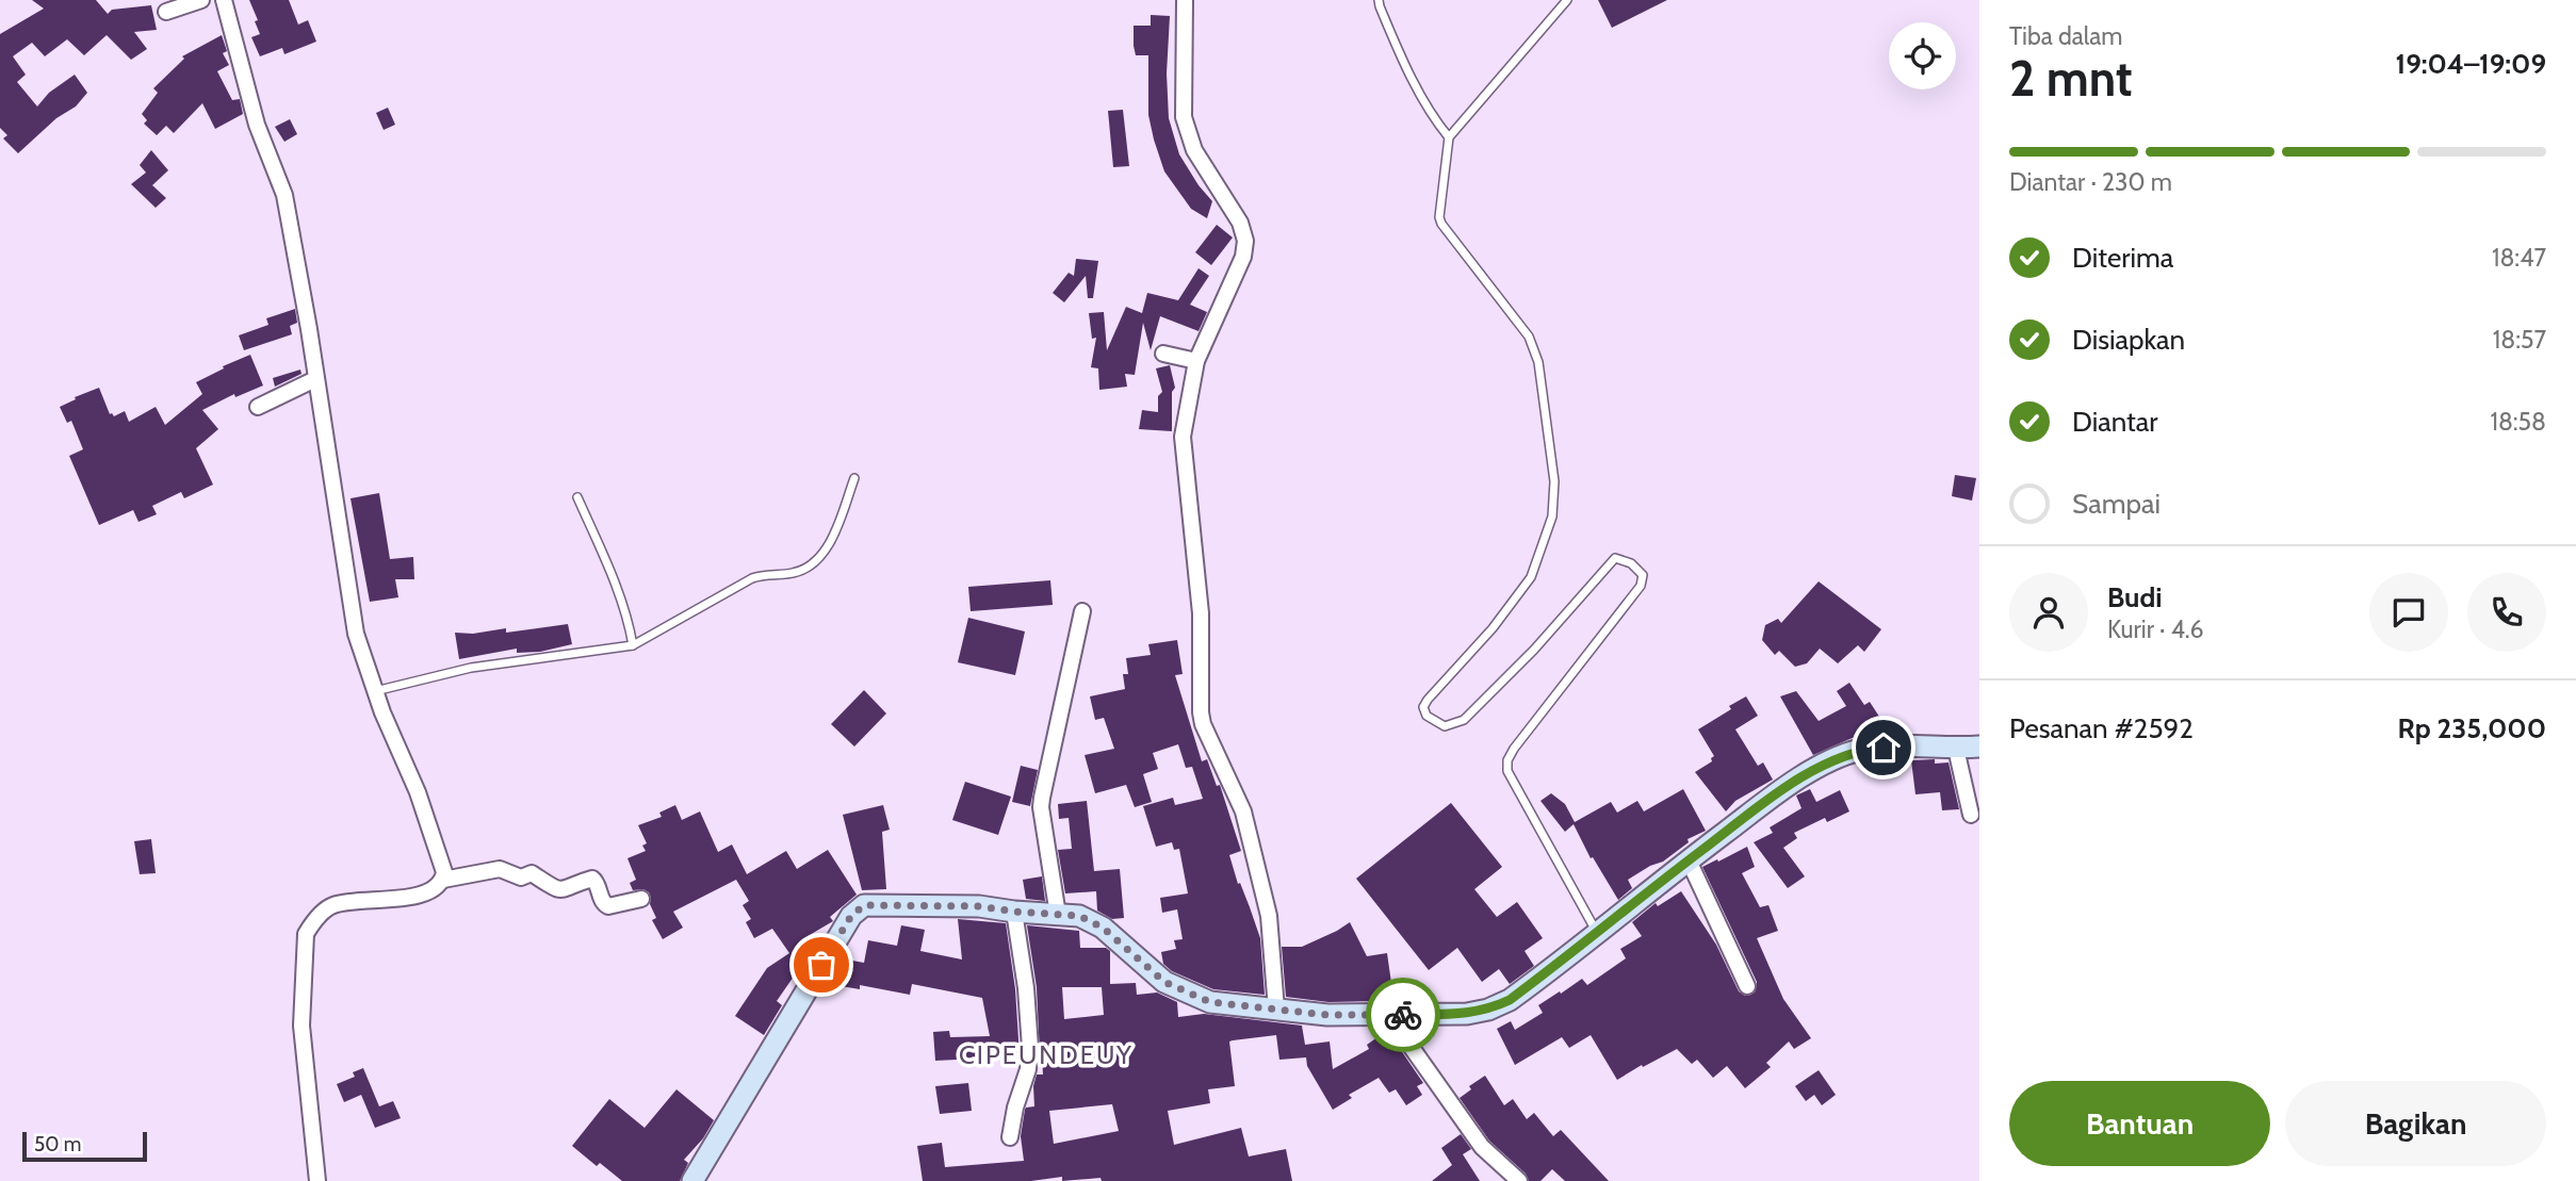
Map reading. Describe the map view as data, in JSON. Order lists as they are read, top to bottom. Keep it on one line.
{"districts":["CIPEUNDEUY"],"scale_bar":"50 m","page":{"heading":["2 mnt","Tiba dalam","19:04–19:09"],"panel":["Budi","Kurir · 4.6","Pesanan #2592","Rp 235,000"],"bar":"Diantar · 230 m","list":[["Diterima","18:47"],["Disiapkan","18:57"],["Diantar","18:58"],"Sampai"],"buttons":["Bantuan","Bagikan"],"scale":"50 m"}}
